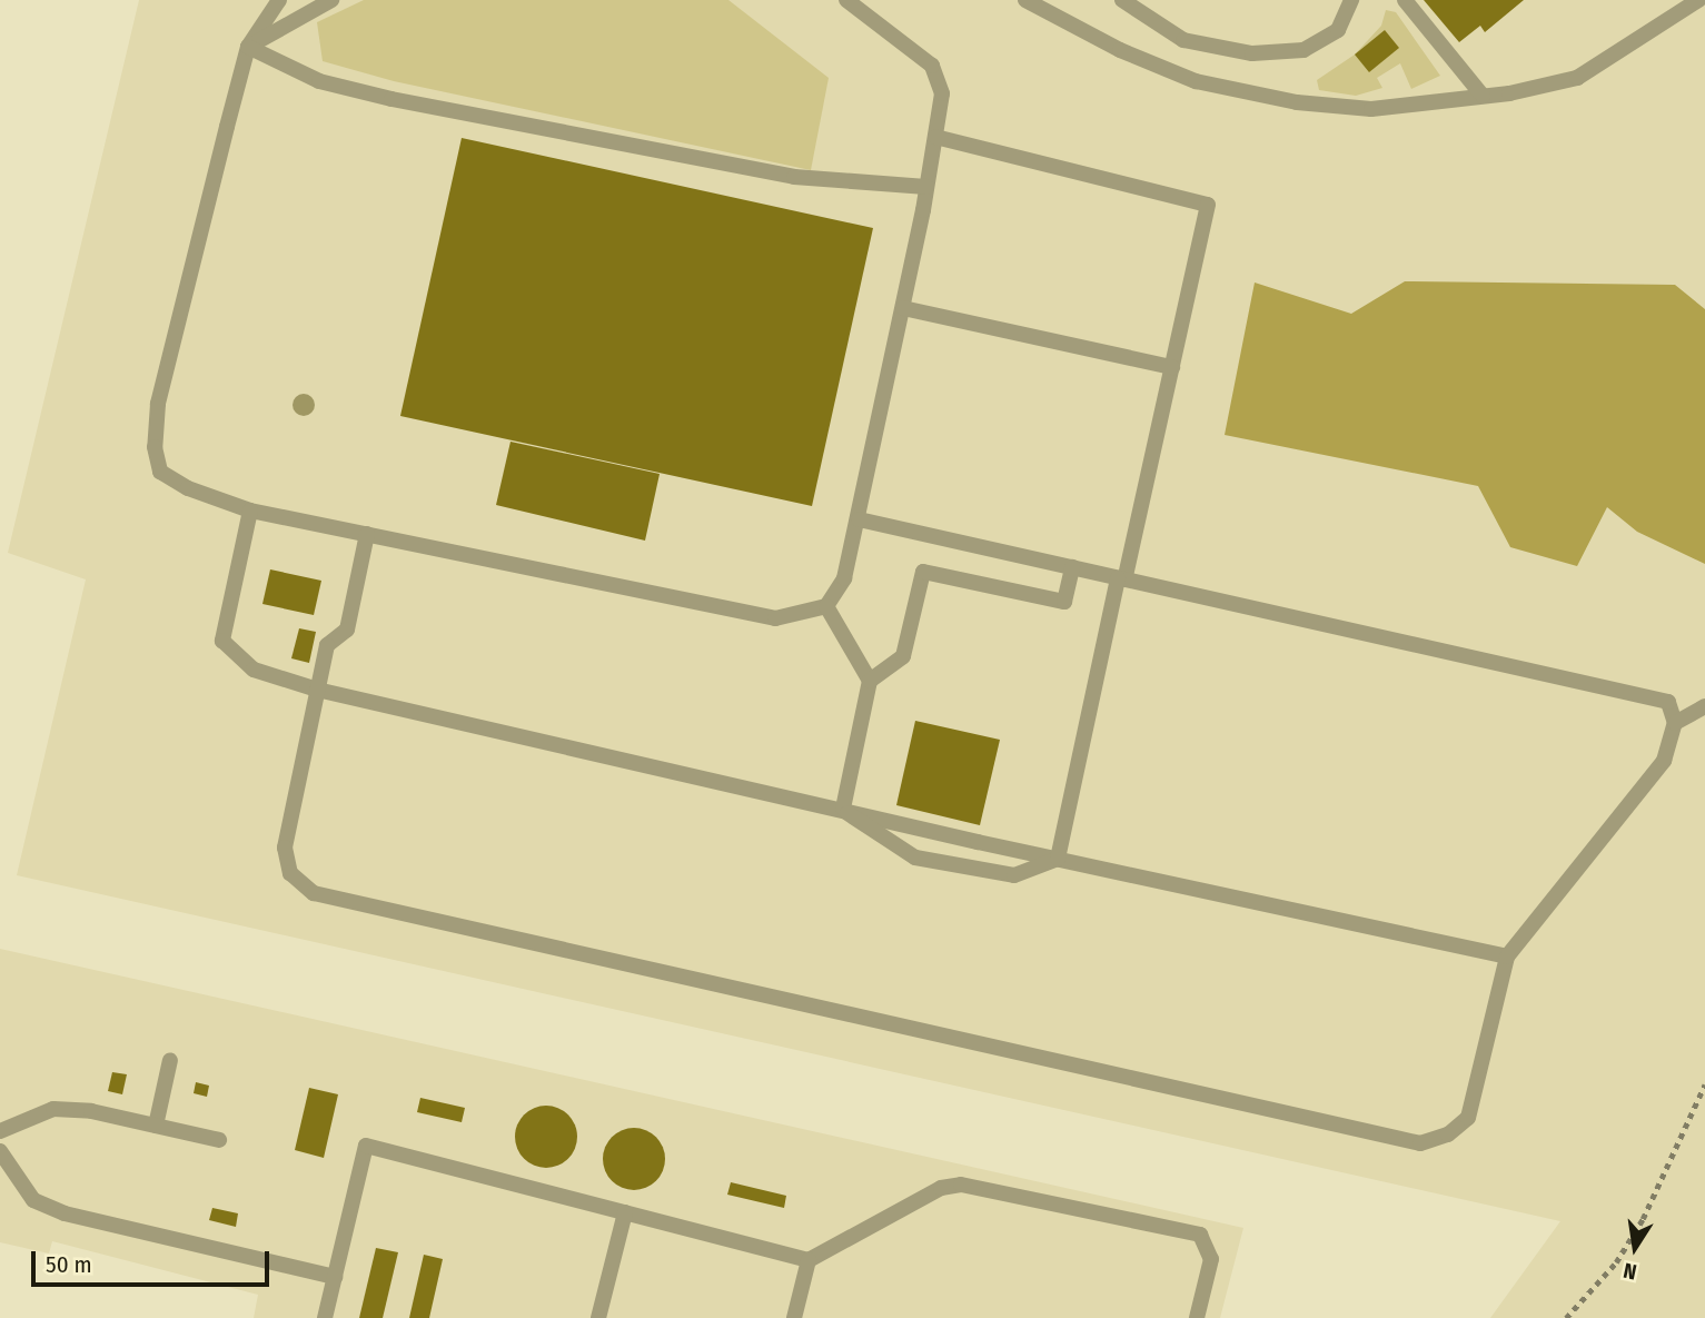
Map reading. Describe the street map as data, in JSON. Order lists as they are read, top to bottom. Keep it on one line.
{"scale_bar":"50 m","north":"bottom"}
